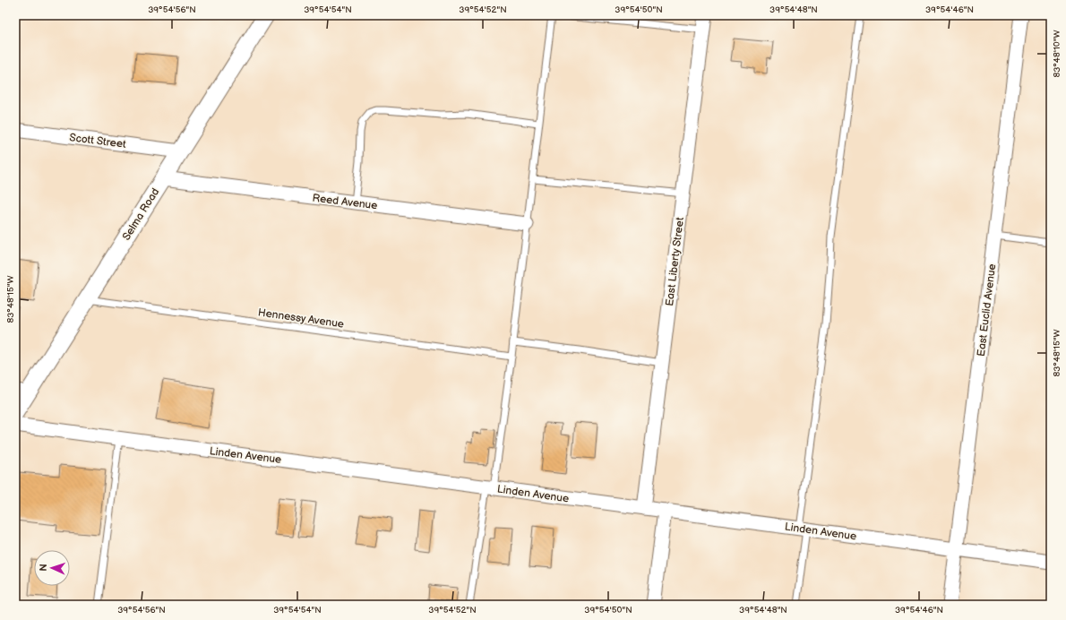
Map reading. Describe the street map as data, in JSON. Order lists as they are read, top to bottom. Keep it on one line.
{"streets":{"street":["Scott Street","Reed Avenue","Selma Road","East Liberty Street","East Euclid Avenue","Linden Avenue"],"lane":["Hennessy Avenue"]},"crossings":[["Scott Street","Selma Road"],["Reed Avenue","Selma Road"],["Selma Road","Hennessy Avenue"],["East Liberty Street","Linden Avenue"],["East Euclid Avenue","Linden Avenue"]],"north":"left","coordinates":["39°54'56\"N","39°54'54\"N","39°54'52\"N","39°54'50\"N","39°54'48\"N","39°54'46\"N","83°48'10\"W","83°48'15\"W"]}
